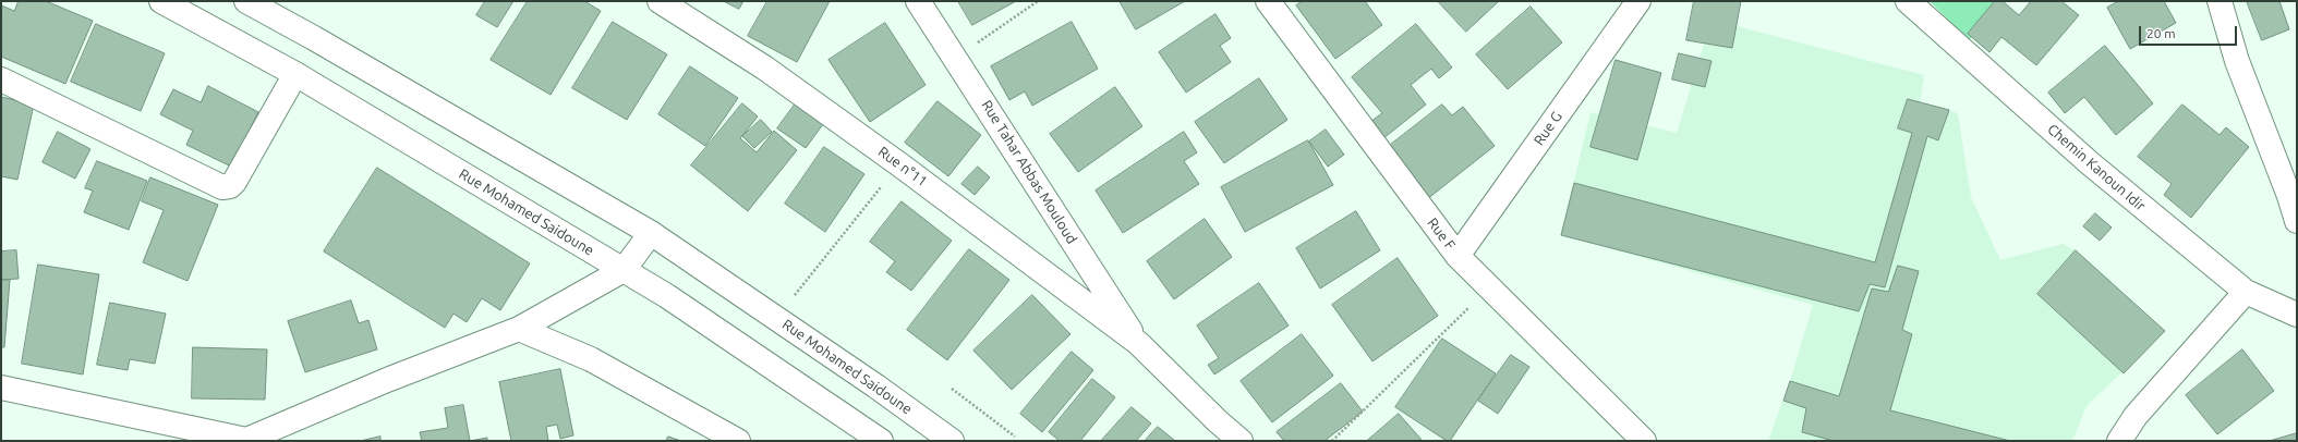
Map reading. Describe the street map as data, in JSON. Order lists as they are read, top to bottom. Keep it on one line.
{"streets":{"street":["Rue G","Rue n°11","Chemin Kanoun Idir","Rue Tahar Abbas Mouloud","Rue Mohamed Saidoune","Rue F"]},"crossings":[["Rue G","Rue F"],["Rue n°11","Rue Tahar Abbas Mouloud"]],"scale_bar":"20 m"}
